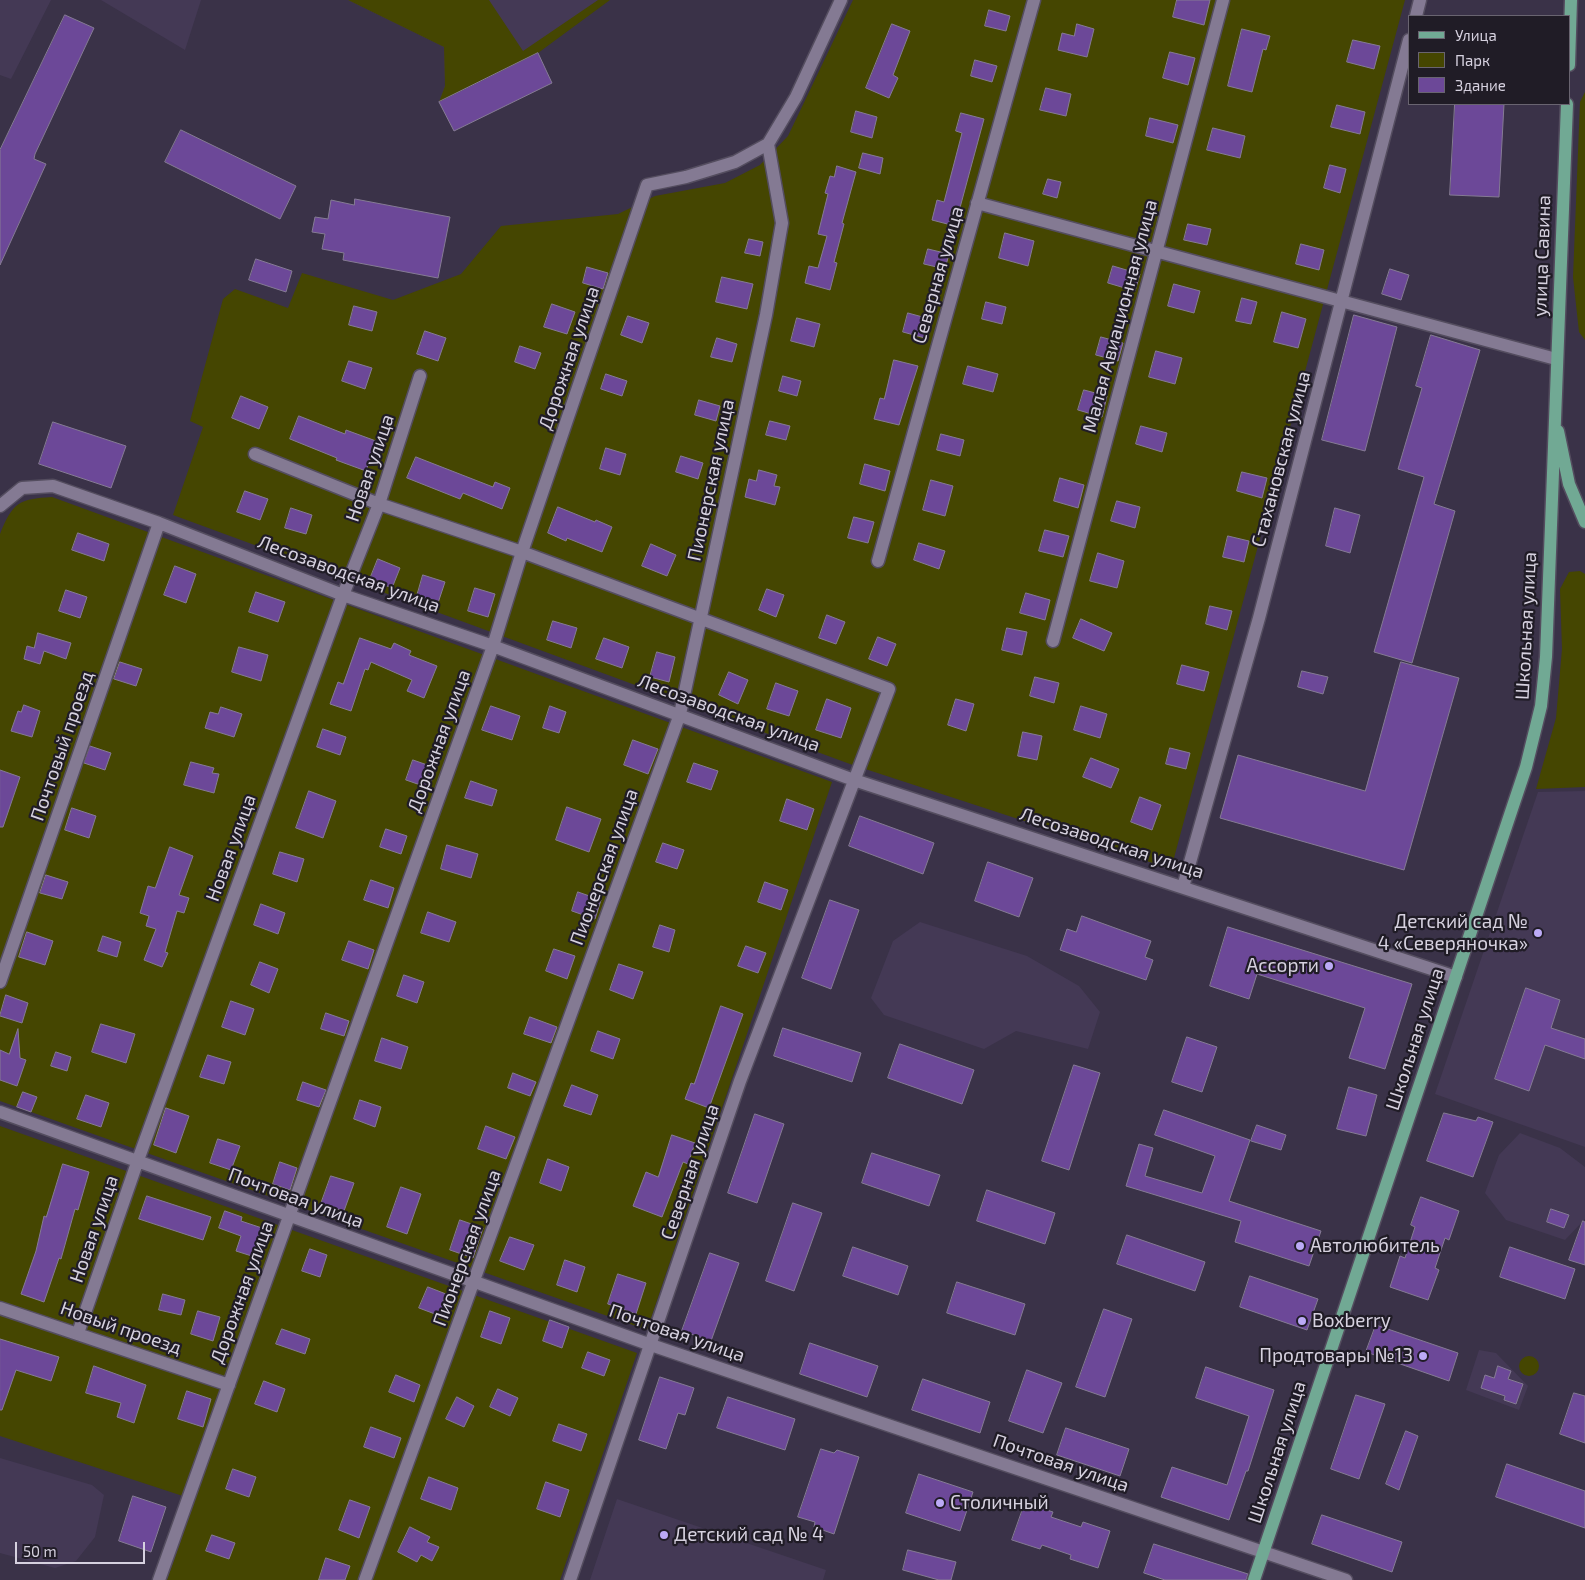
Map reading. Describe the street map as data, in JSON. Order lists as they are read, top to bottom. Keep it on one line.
{"streets":{"main road":["улица Савина","Школьная улица"],"street":["Северная улица","Малая Авиационная улица","Дорожная улица","Стахановская улица","Новая улица","Пионерская улица","Лесозаводская улица","Почтовый проезд","Почтовая улица","Новый проезд"]},"crossings":[["улица Савина","Школьная улица"],["Северная улица","Пионерская улица"],["Северная улица","Лесозаводская улица"],["Северная улица","Почтовая улица"],["Дорожная улица","Пионерская улица"],["Дорожная улица","Лесозаводская улица"],["Дорожная улица","Почтовая улица"],["Дорожная улица","Новый проезд"],["Стахановская улица","Лесозаводская улица"],["Новая улица","Лесозаводская улица"],["Новая улица","Почтовая улица"],["Новая улица","Новый проезд"],["Пионерская улица","Лесозаводская улица"],["Пионерская улица","Почтовая улица"],["Лесозаводская улица","Школьная улица"],["Лесозаводская улица","Почтовый проезд"],["Школьная улица","Почтовая улица"]],"places":["Детский сад № 4 «Северяночка»","Ассорти","Автолюбитель","Boxberry","Продтовары №13","Столичный","Детский сад № 4"],"legend":["Улица","Парк","Здание"],"scale_bar":"50 m"}
